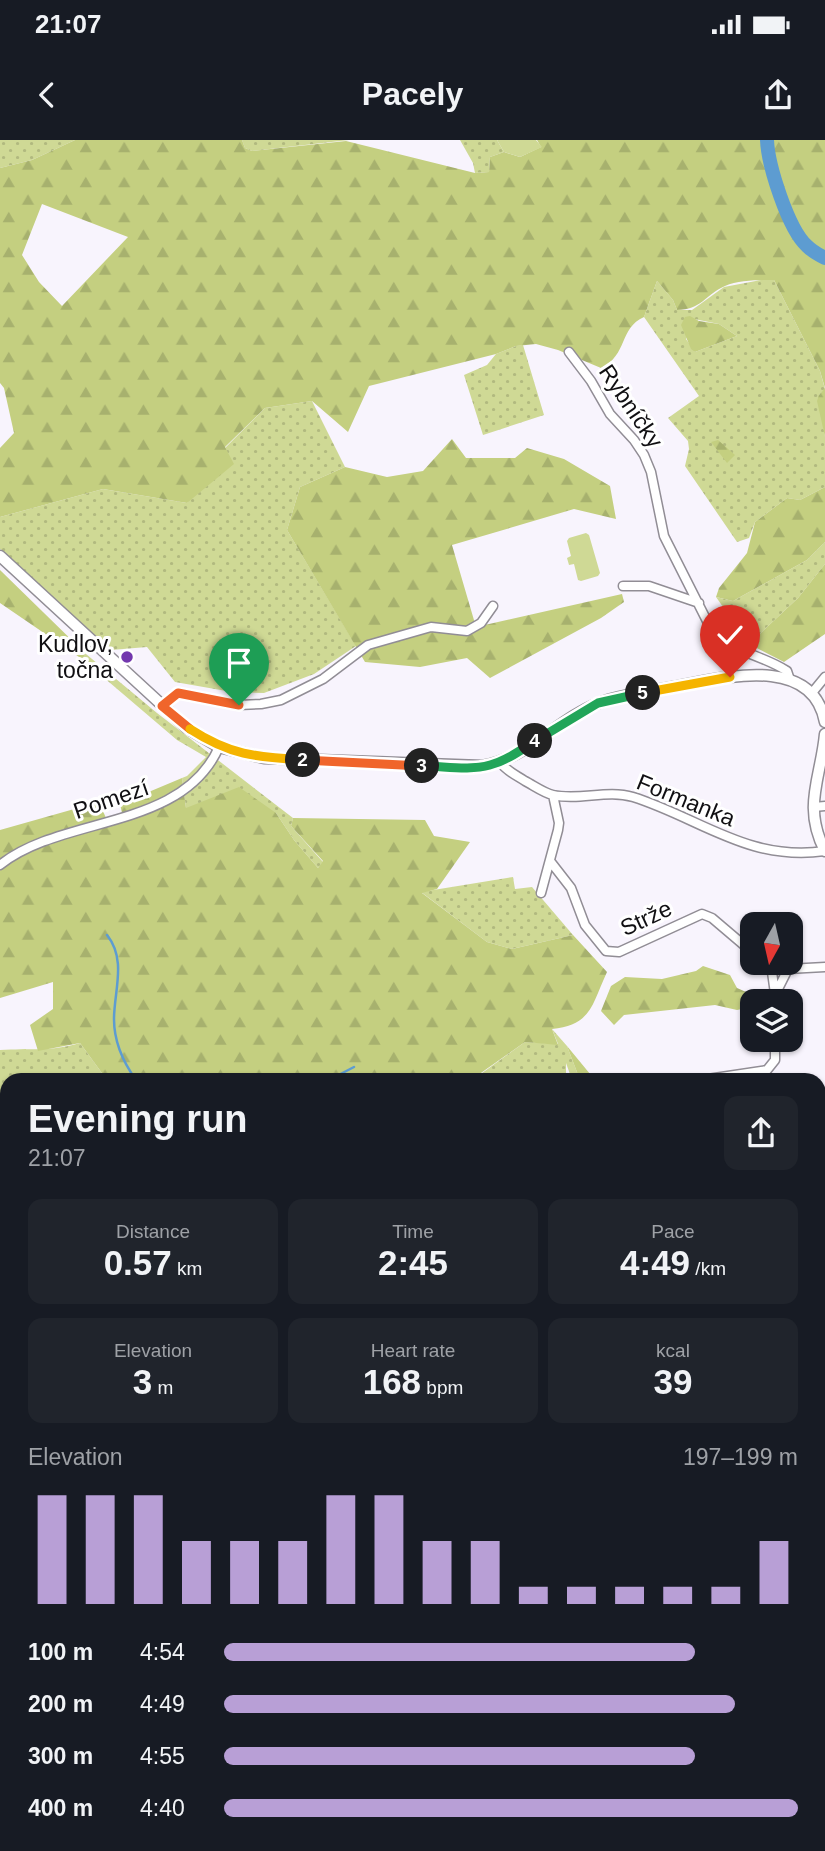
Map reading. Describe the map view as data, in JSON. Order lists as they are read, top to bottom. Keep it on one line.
{"streets":{"street":["Rybníčky","Pomezí","Formanka","Strže"]},"places":["Kudlov, točna"],"north":"bottom","page":{"status":"21:07","header":"Pacely","pins":["5","4","2","3"],"heading":["Evening run","21:07"],"stats":[["Distance","0.57 km"],["Time","2:45"],["Pace","4:49 /km"],["Elevation","3 m"],["Heart rate","168 bpm"],["kcal","39"]],"chart":["Elevation","197–199 m"],"list":[{"name":"100 m","note":"4:54"},{"name":"200 m","note":"4:49"},{"name":"300 m","note":"4:55"},{"name":"400 m","note":"4:40"}]}}
